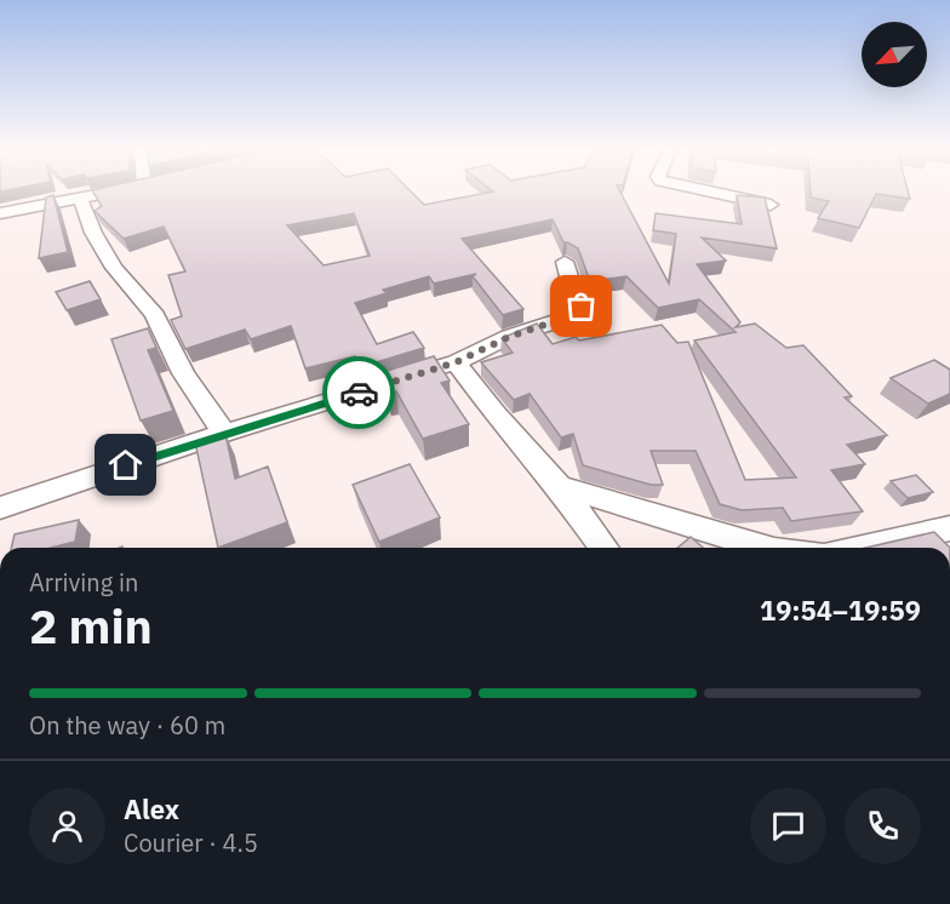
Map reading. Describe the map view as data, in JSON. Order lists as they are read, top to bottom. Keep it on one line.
{"north":"bottom left","page":{"heading":["2 min","Arriving in","19:54–19:59"],"panel":["Alex","Courier · 4.5"],"bar":"On the way · 60 m"}}
